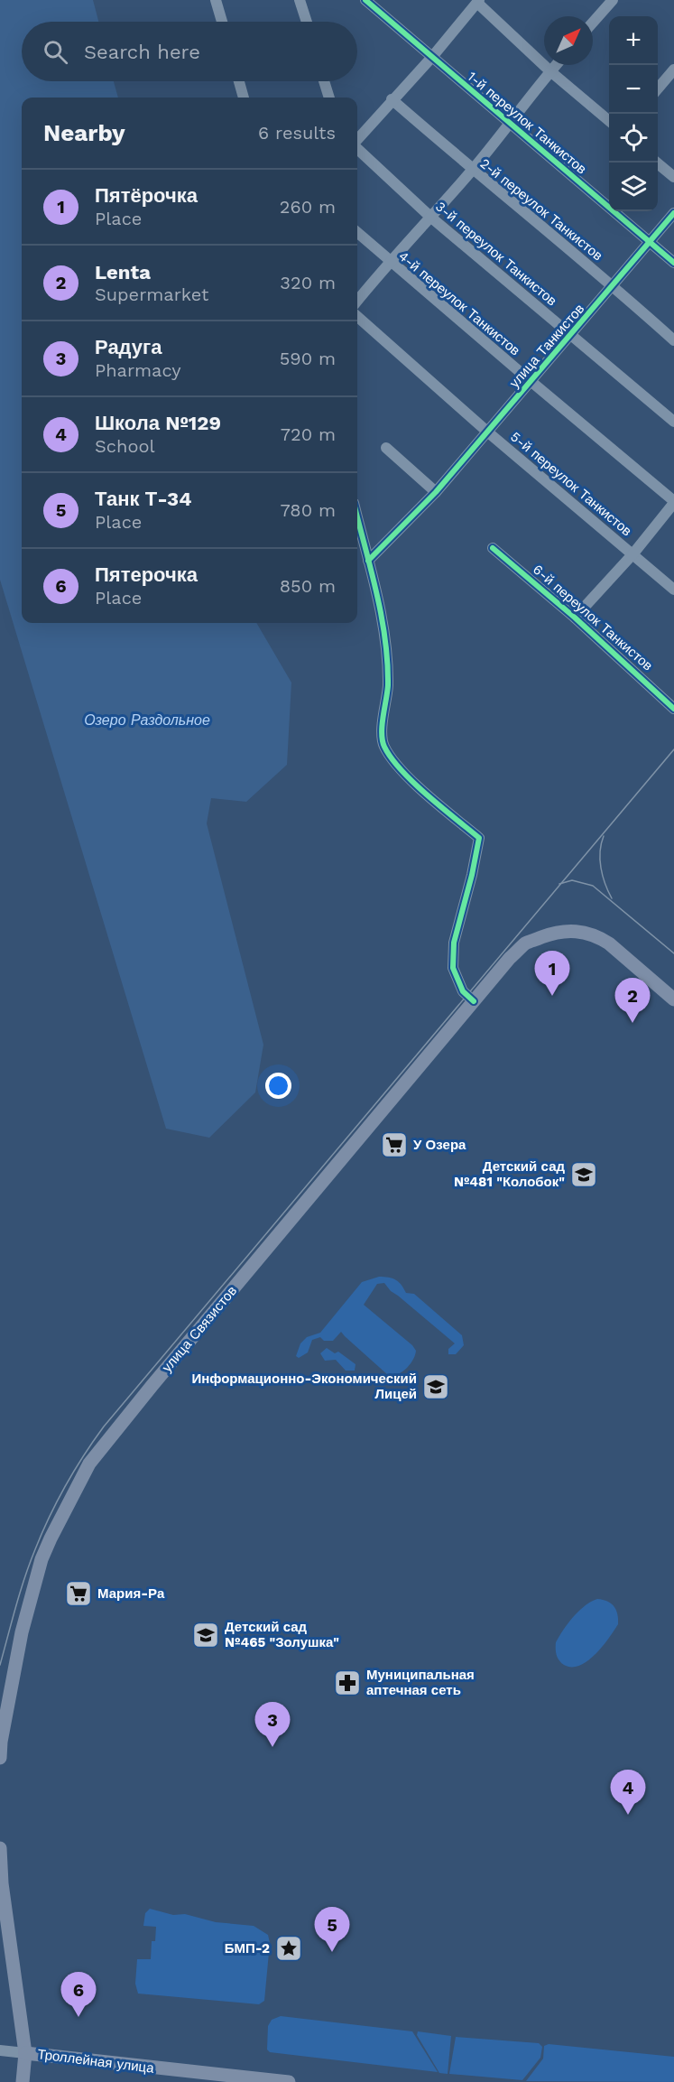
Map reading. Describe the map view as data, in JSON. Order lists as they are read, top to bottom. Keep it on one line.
{"streets":{"main road":["улица Связистов","Троллейная улица"],"street":["1-й переулок Танкистов","2-й переулок Танкистов","3-й переулок Танкистов","4-й переулок Танкистов","улица Танкистов","5-й переулок Танкистов","6-й переулок Танкистов"]},"crossings":[["1-й переулок Танкистов","улица Танкистов"],["2-й переулок Танкистов","улица Танкистов"],["3-й переулок Танкистов","улица Танкистов"],["4-й переулок Танкистов","улица Танкистов"],["улица Танкистов","5-й переулок Танкистов"]],"water":["Озеро Раздольное"],"places":{"supermarket":["У Озера","Мария-Ра"],"school or university":["Детский сад №481 \"Колобок\"","Информационно-Экономический Лицей","Детский сад №465 \"Золушка\""],"pharmacy":["Муниципальная аптечная сеть"],"place":["БМП-2"]},"north":"top right","page":{"map_buttons":["+","−"],"search":"Search here","heading":["Nearby","6 results"],"list":[{"mark":"1","name":"Пятёрочка","note":"Place","value":"260 m"},{"mark":"2","name":"Lenta","note":"Supermarket","value":"320 m"},{"mark":"3","name":"Радуга","note":"Pharmacy","value":"590 m"},{"mark":"4","name":"Школа №129","note":"School","value":"720 m"},{"mark":"5","name":"Танк Т-34","note":"Place","value":"780 m"},{"mark":"6","name":"Пятерочка","note":"Place","value":"850 m"}],"pins":["1","2","3","4","5","6"]}}
